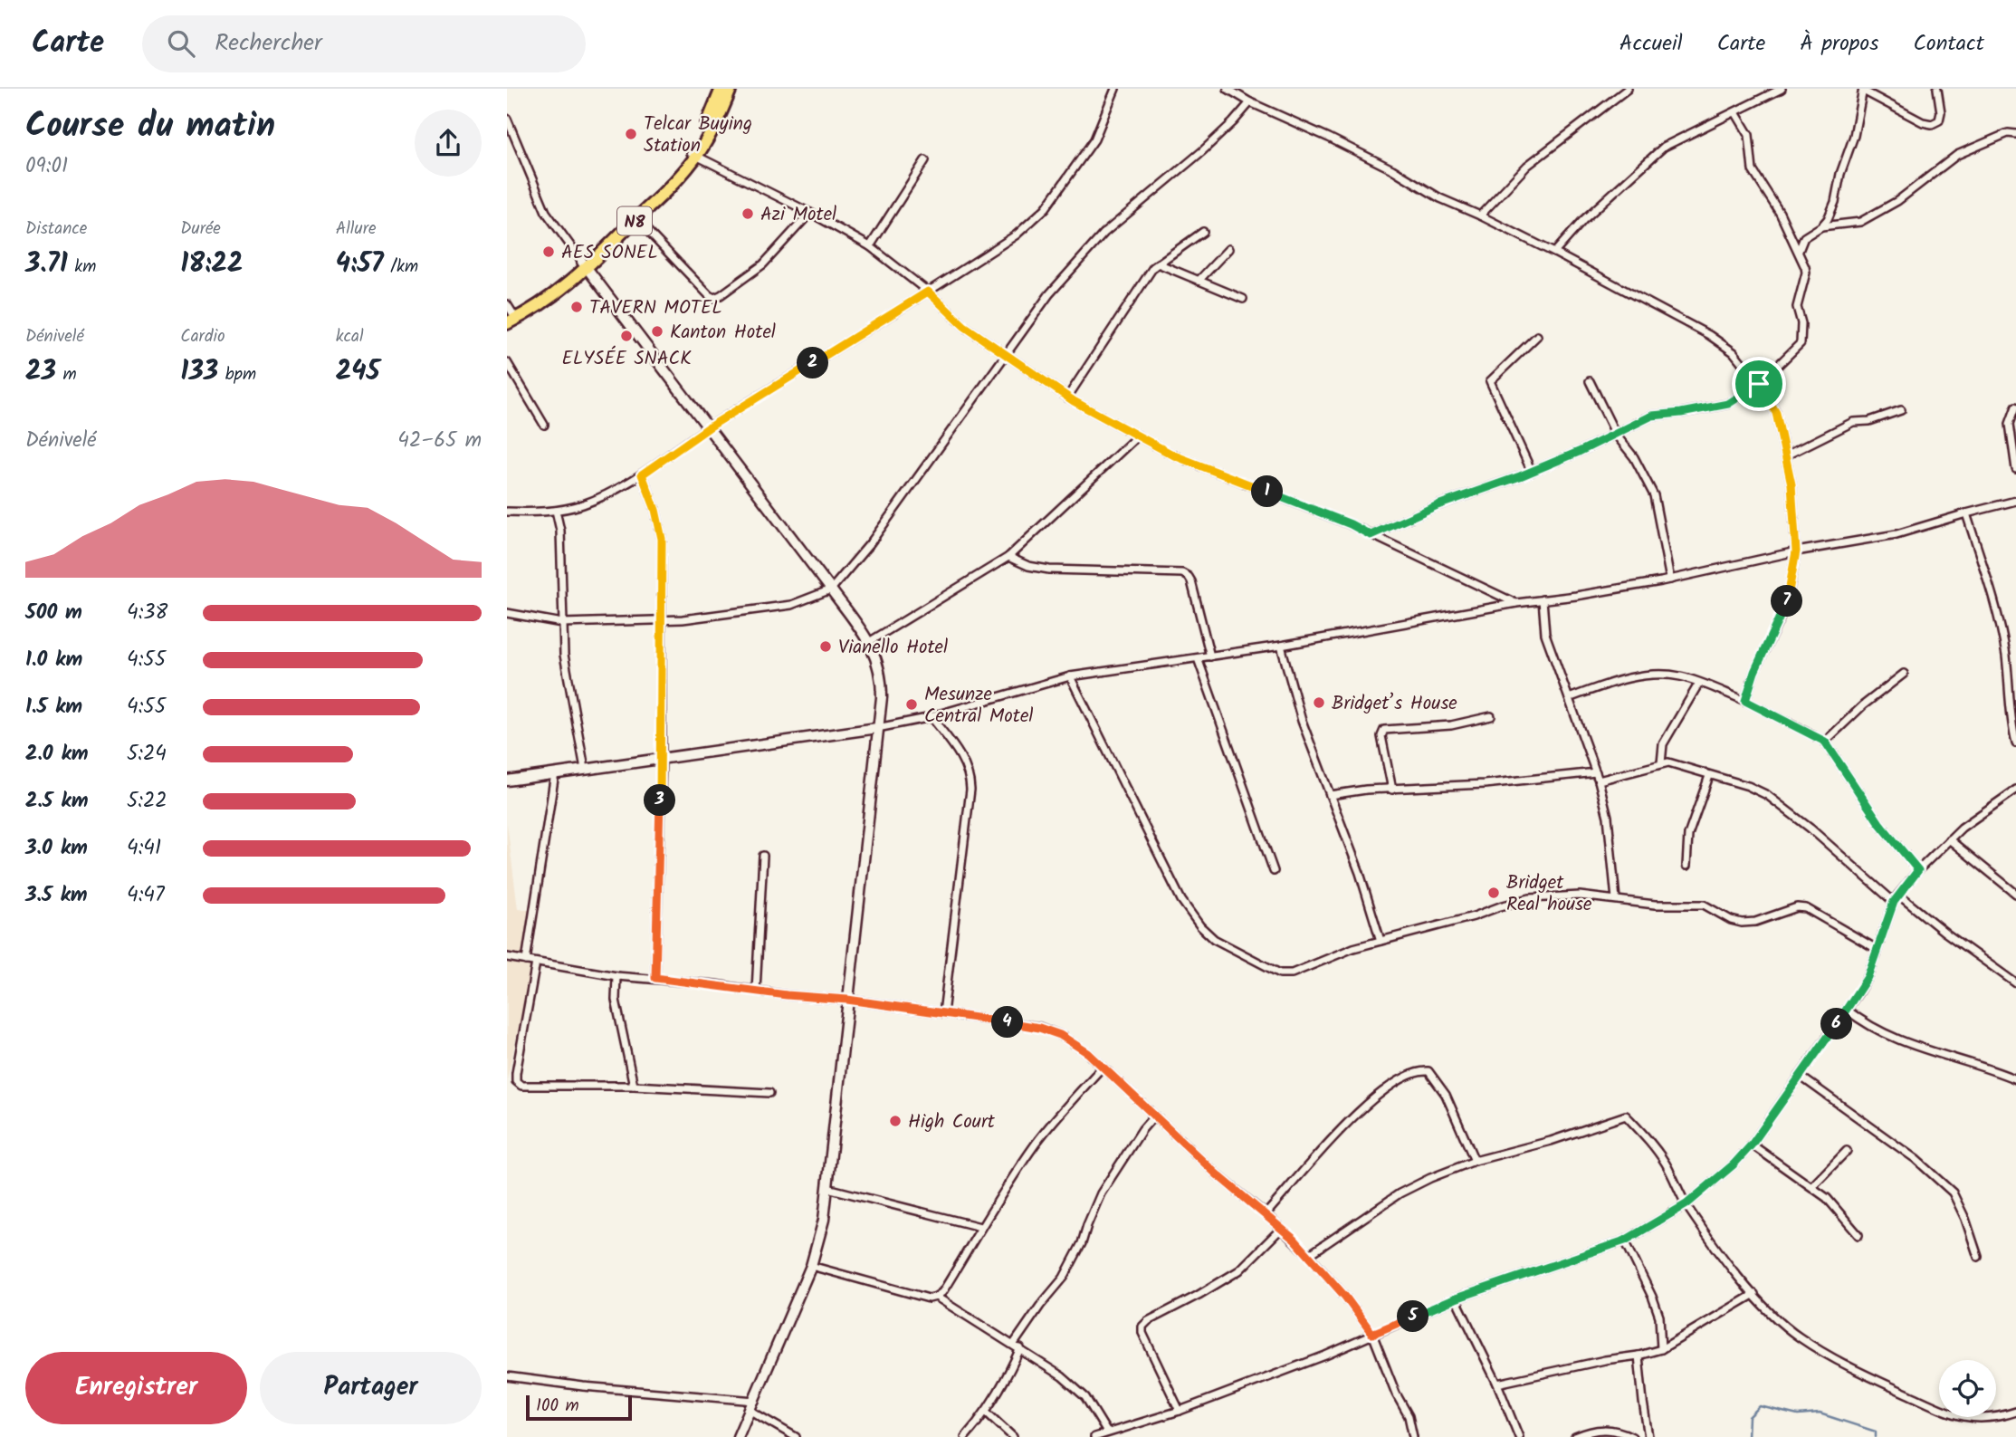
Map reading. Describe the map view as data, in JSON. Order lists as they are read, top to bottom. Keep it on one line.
{"streets":{"highway":["N8"]},"places":["Telcar Buying Station","Azi Motel","AES SONEL","TAVERN MOTEL","Kanton Hotel","ELYSÉE SNACK","Vianello Hotel","Bridget’s House","Mesunze Central Motel","Bridget Real house","High Court"],"scale_bar":"100 m","page":{"header":"Carte","search":"Rechercher","nav":["Accueil","Carte","À propos","Contact"],"heading":["Course du matin","09:01"],"stats":[["Distance","3.71 km"],["Durée","18:22"],["Allure","4:57 /km"],["Dénivelé","23 m"],["Cardio","133 bpm"],["kcal","245"]],"pins":["2","1","7","3","4","6","5"],"chart":["Dénivelé","42–65 m"],"list":[{"name":"500 m","note":"4:38"},{"name":"1.0 km","note":"4:55"},{"name":"1.5 km","note":"4:55"},{"name":"2.0 km","note":"5:24"},{"name":"2.5 km","note":"5:22"},{"name":"3.0 km","note":"4:41"},{"name":"3.5 km","note":"4:47"}],"buttons":["Enregistrer","Partager"],"scale":"100 m"}}
